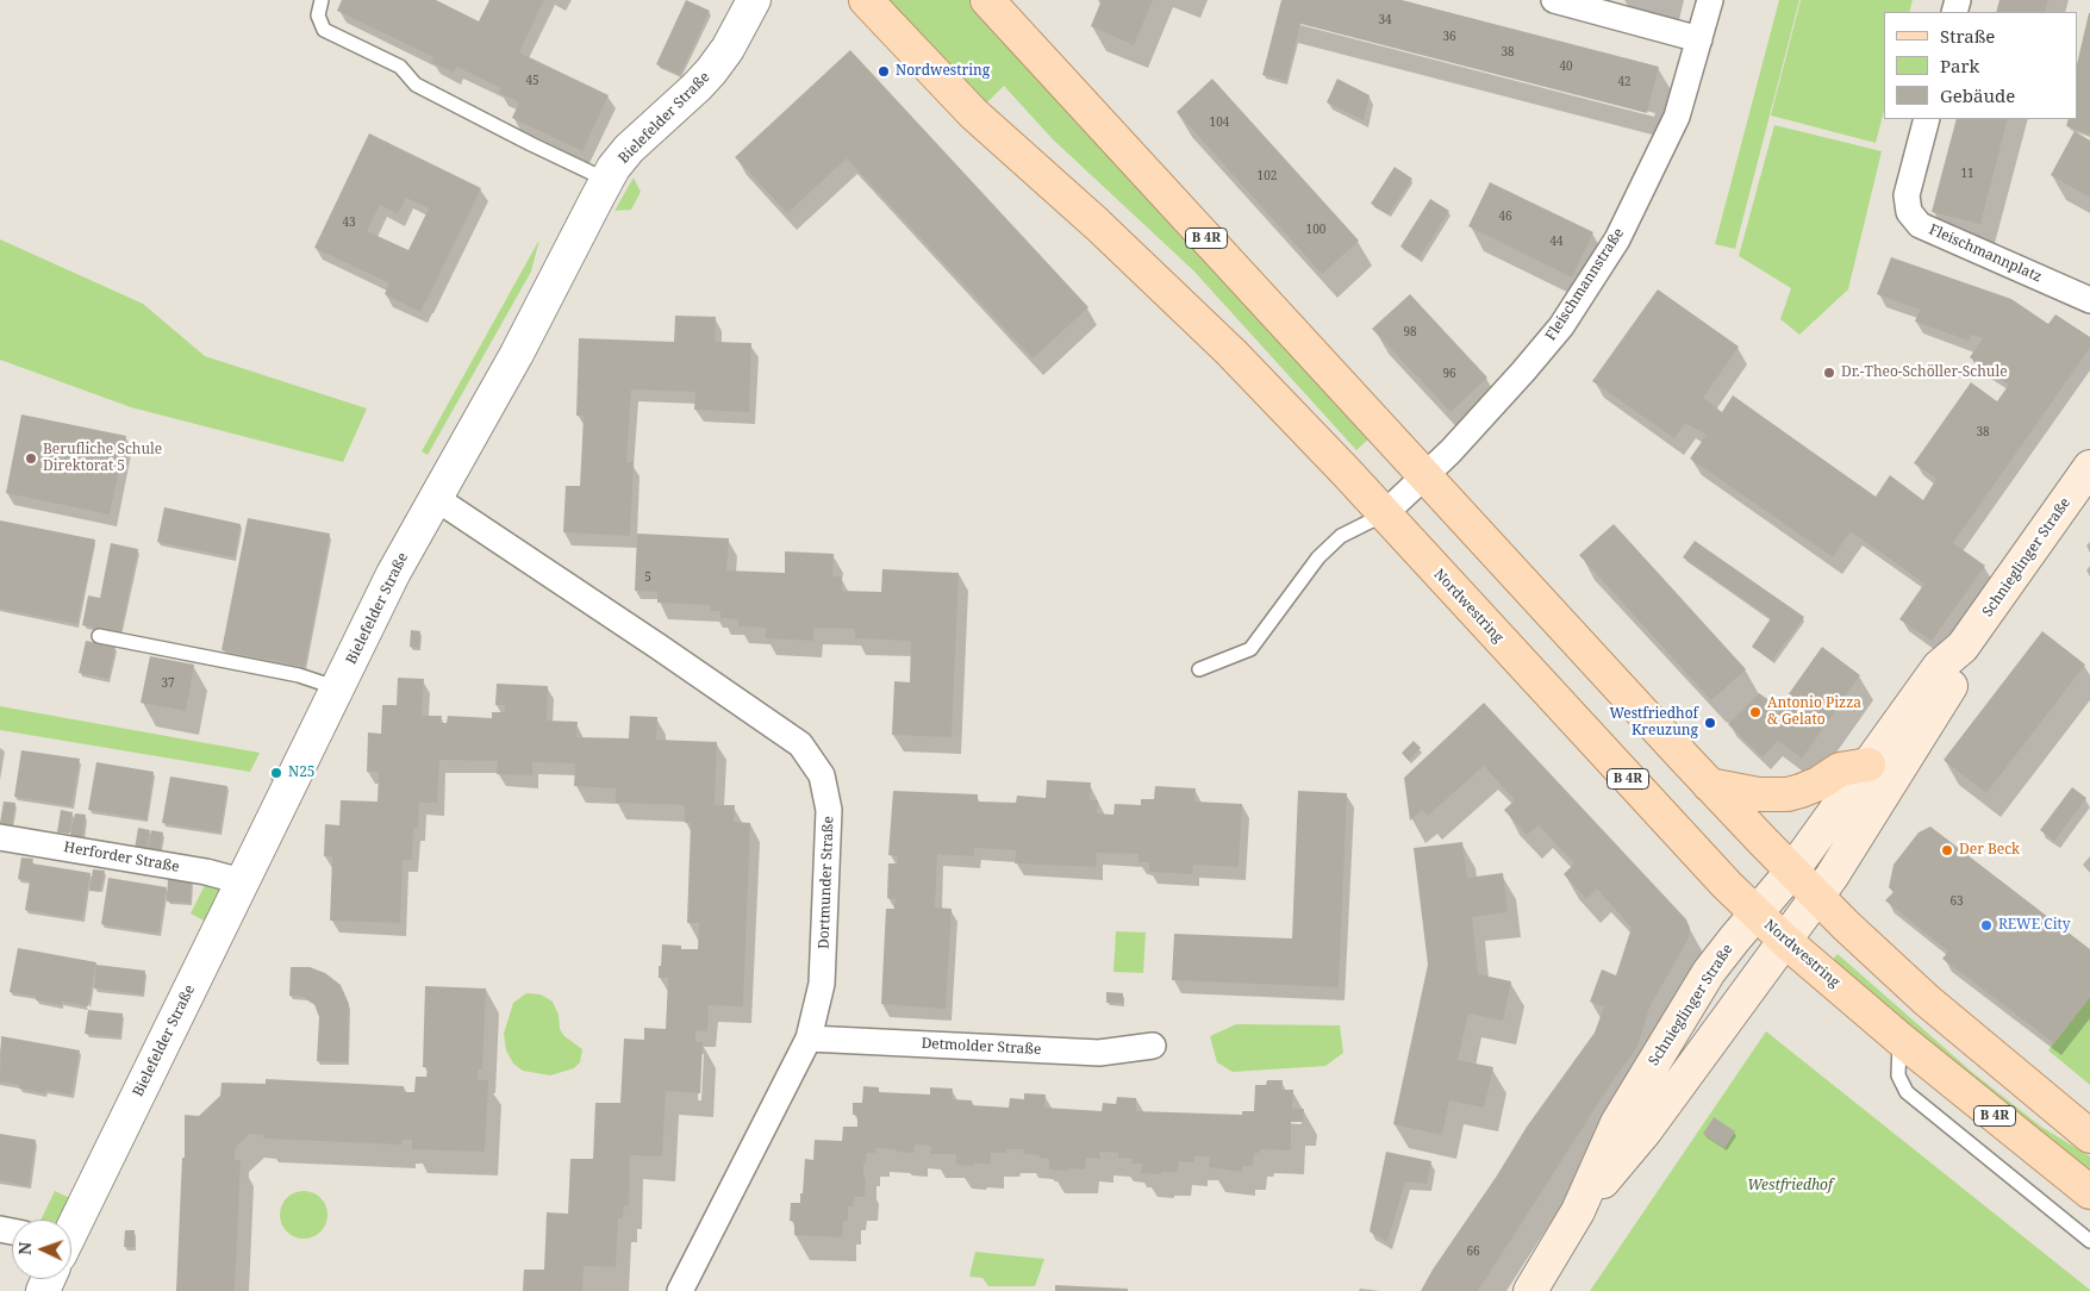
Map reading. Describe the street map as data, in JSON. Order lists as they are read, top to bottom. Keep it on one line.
{"streets":{"main road":["B 4R","Schnieglinger Straße","Nordwestring"],"street":["Bielefelder Straße","Fleischmannplatz","Fleischmannstraße","Herforder Straße","Dortmunder Straße","Detmolder Straße"]},"crossings":[["Bielefelder Straße","Herforder Straße"],["Bielefelder Straße","Dortmunder Straße"],["B 4R","Fleischmannstraße"],["B 4R","Schnieglinger Straße"],["Fleischmannstraße","Nordwestring"],["Schnieglinger Straße","Nordwestring"],["Dortmunder Straße","Detmolder Straße"]],"parks":["Westfriedhof"],"places":["Nordwestring","Dr.-Theo-Schöller-Schule","Berufliche Schule Direktorat 5","Antonio Pizza & Gelato","Westfriedhof Kreuzung","N25","Der Beck","REWE City"],"house_numbers":["34","36","38","40","45","42","104","11","102","46","43","100","44","98","96","38","5","37","63","66"],"legend":["Straße","Park","Gebäude"],"north":"left"}
